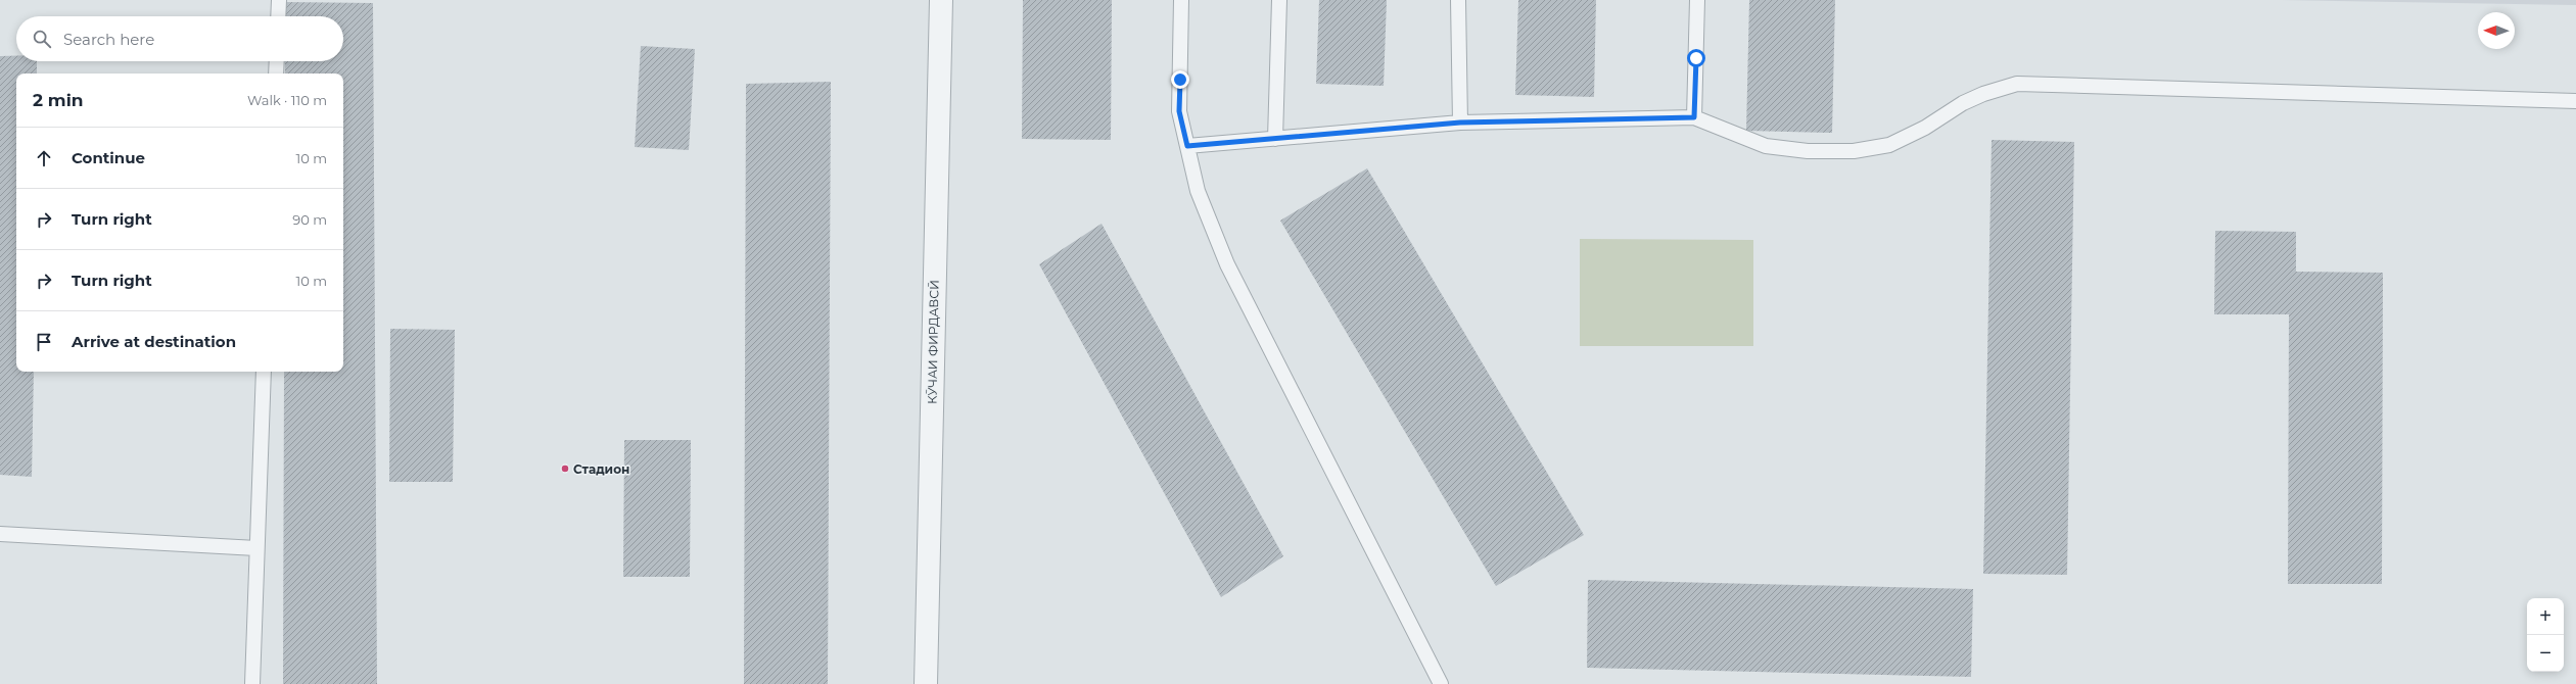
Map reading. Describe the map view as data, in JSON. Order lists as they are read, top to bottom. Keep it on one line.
{"streets":{"street":["КӮЧАИ ФИРДАВСӢ"]},"places":["Стадион"],"north":"left","page":{"search":"Search here","heading":["2 min","Walk · 110 m"],"list":[["Continue","10 m"],["Turn right","90 m"],["Turn right","10 m"],"Arrive at destination"],"map_buttons":["+","−"]}}
